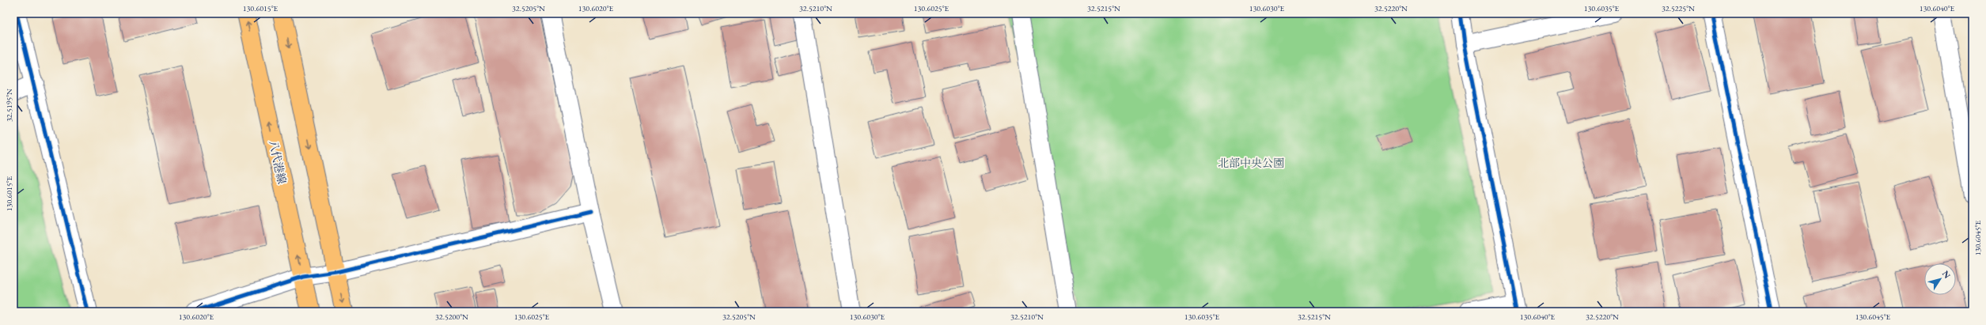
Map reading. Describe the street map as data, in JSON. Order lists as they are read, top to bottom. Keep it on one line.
{"streets":{"main road":["八代港線"]},"parks":["北部中央公園"],"north":"top right","coordinates":["130.6015°E","32.5205°N","130.6020°E","32.5210°N","130.6025°E","32.5215°N","130.6030°E","32.5220°N","130.6035°E","32.5225°N","130.6040°E","32.5195°N","130.6045°E","32.5200°N"]}
